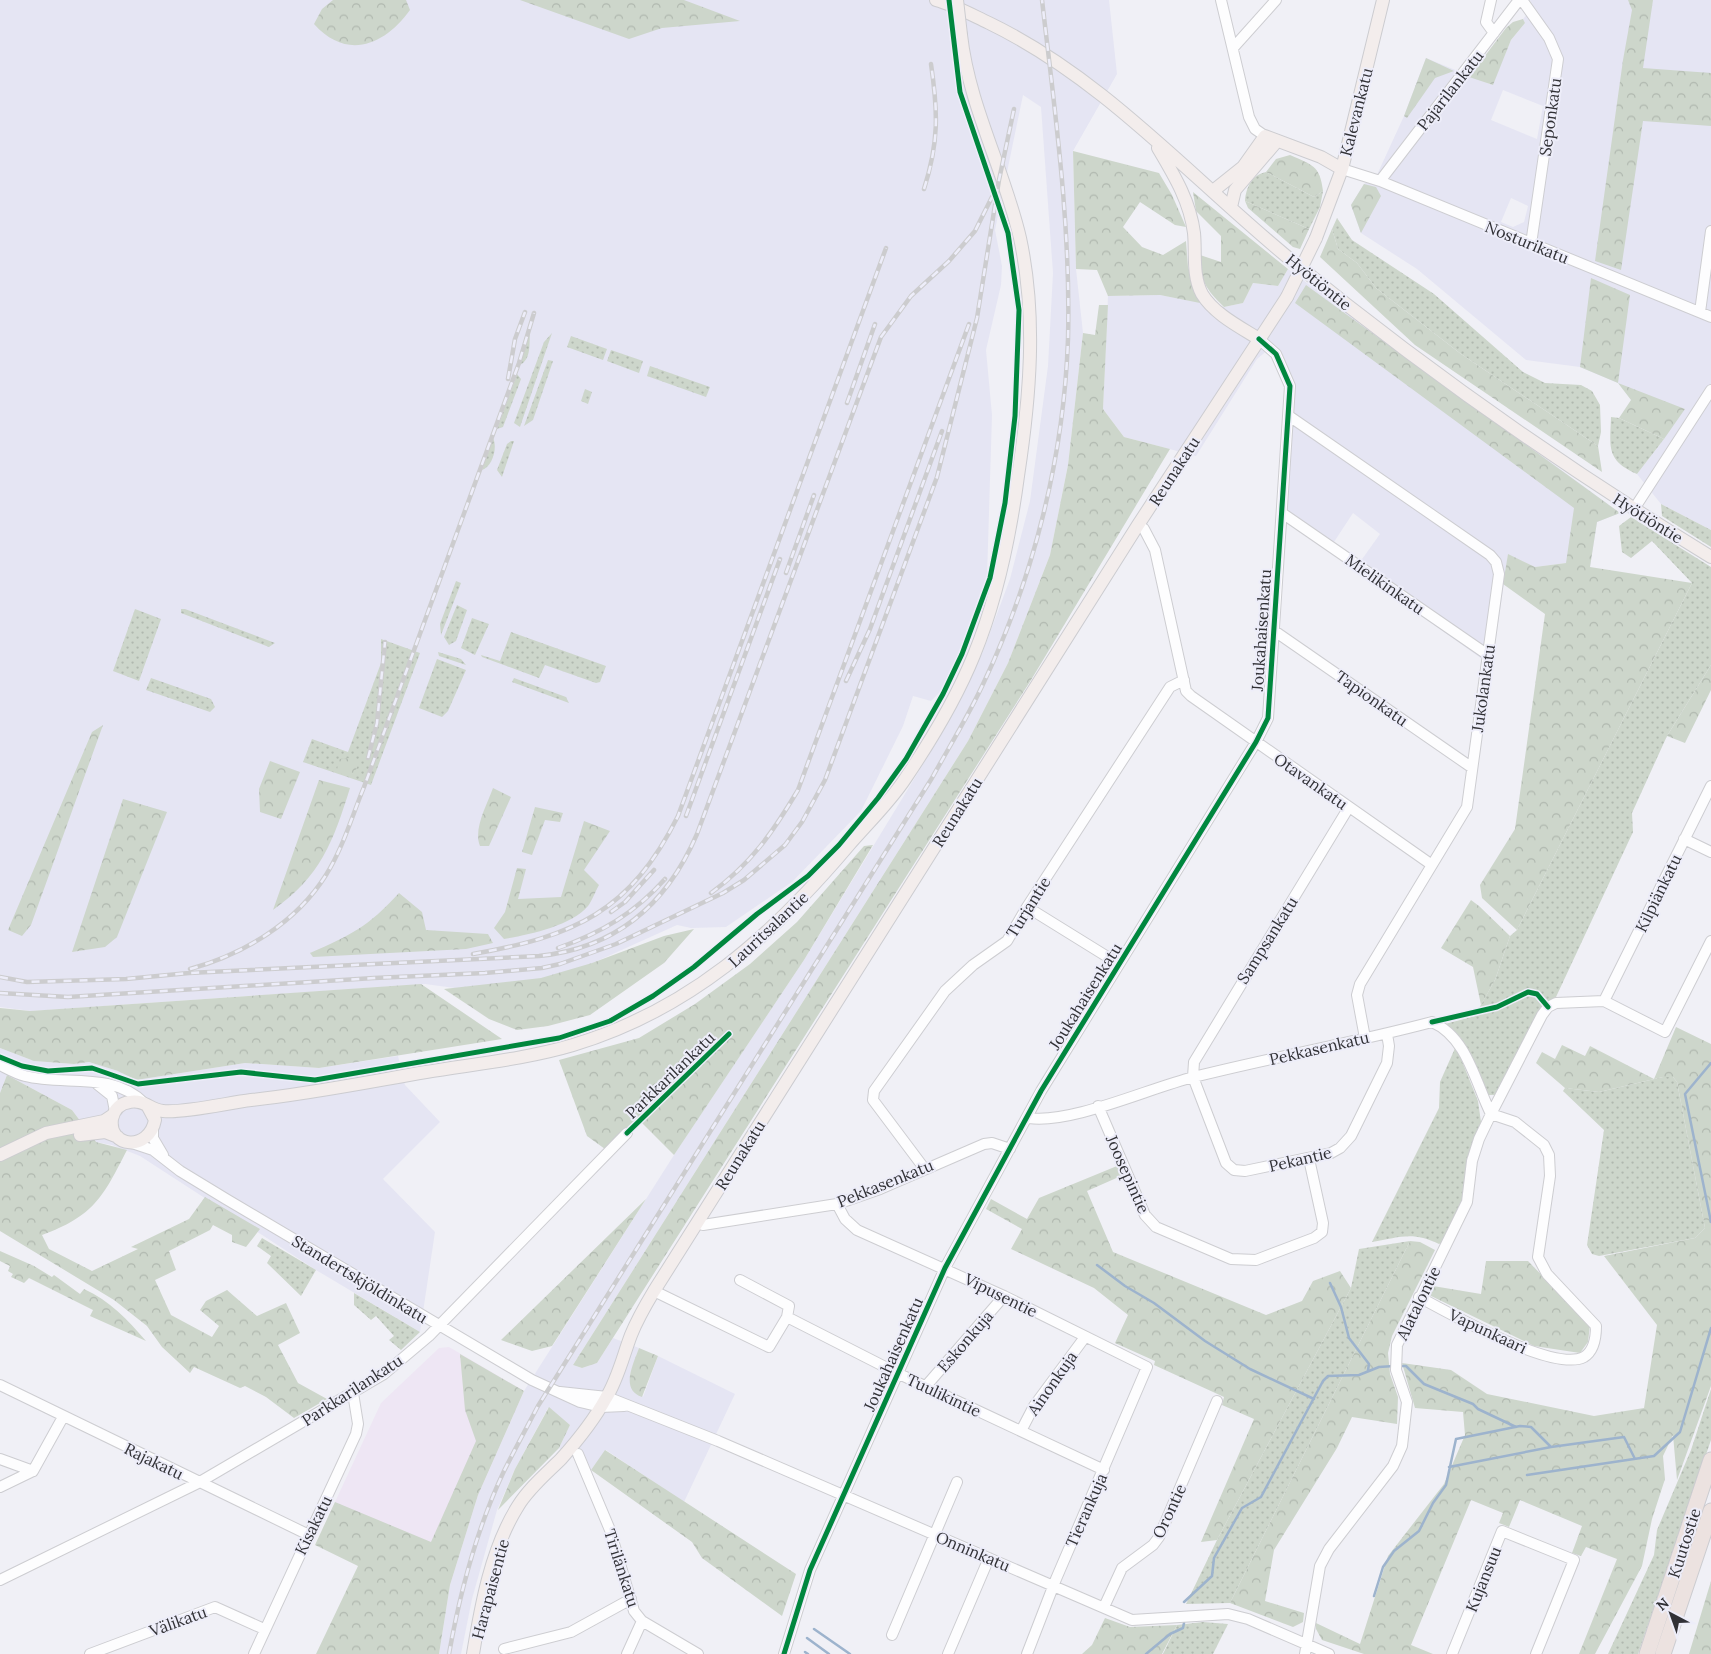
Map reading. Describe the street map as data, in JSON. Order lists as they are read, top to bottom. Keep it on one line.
{"streets":{"highway":["Kuutostie"],"main road":["Kalevankatu","Hyötiöntie","Reunakatu","Lauritsalantie","Harapaisentie"],"street":["Pajarilankatu","Seponkatu","Nosturikatu","Mielikinkatu","Joukahaisenkatu","Jukolankatu","Tapionkatu","Otavankatu","Kilpiänkatu","Turjantie","Sampsankatu","Pekkasenkatu","Parkkarilankatu","Pekantie","Joosepintie","Standertskjöldinkatu","Vipusentie","Alatalontie","Vapunkaari","Eskonkuja","Ainonkuja","Tuulikintie","Rajakatu","Tierankuja","Orontie","Kisakatu","Onninkatu","Tirilänkatu","Kujansuu","Välikatu"]},"crossings":[["Pajarilankatu","Seponkatu"],["Pajarilankatu","Nosturikatu"],["Kalevankatu","Nosturikatu"],["Kalevankatu","Reunakatu"],["Seponkatu","Nosturikatu"],["Reunakatu","Joukahaisenkatu"],["Reunakatu","Otavankatu"],["Reunakatu","Pekkasenkatu"],["Reunakatu","Standertskjöldinkatu"],["Reunakatu","Onninkatu"],["Reunakatu","Harapaisentie"],["Mielikinkatu","Joukahaisenkatu"],["Mielikinkatu","Jukolankatu"],["Joukahaisenkatu","Jukolankatu"],["Joukahaisenkatu","Tapionkatu"],["Joukahaisenkatu","Otavankatu"],["Joukahaisenkatu","Pekkasenkatu"],["Joukahaisenkatu","Vipusentie"],["Joukahaisenkatu","Tuulikintie"],["Joukahaisenkatu","Onninkatu"],["Jukolankatu","Tapionkatu"],["Jukolankatu","Otavankatu"],["Jukolankatu","Pekkasenkatu"],["Otavankatu","Turjantie"],["Otavankatu","Sampsankatu"],["Turjantie","Pekkasenkatu"],["Lauritsalantie","Standertskjöldinkatu"],["Sampsankatu","Pekkasenkatu"],["Sampsankatu","Pekantie"],["Pekkasenkatu","Pekantie"],["Pekkasenkatu","Joosepintie"],["Pekkasenkatu","Vipusentie"],["Pekkasenkatu","Alatalontie"],["Pekkasenkatu","Vapunkaari"],["Parkkarilankatu","Standertskjöldinkatu"],["Parkkarilankatu","Rajakatu"],["Parkkarilankatu","Kisakatu"],["Pekantie","Joosepintie"],["Standertskjöldinkatu","Onninkatu"],["Standertskjöldinkatu","Harapaisentie"],["Vipusentie","Eskonkuja"],["Vipusentie","Ainonkuja"],["Vipusentie","Tierankuja"],["Alatalontie","Vapunkaari"],["Alatalontie","Onninkatu"],["Eskonkuja","Tuulikintie"],["Ainonkuja","Tuulikintie"],["Tuulikintie","Tierankuja"],["Rajakatu","Kisakatu"],["Tierankuja","Onninkatu"],["Orontie","Onninkatu"],["Kisakatu","Välikatu"],["Onninkatu","Harapaisentie"]],"north":"top left"}
